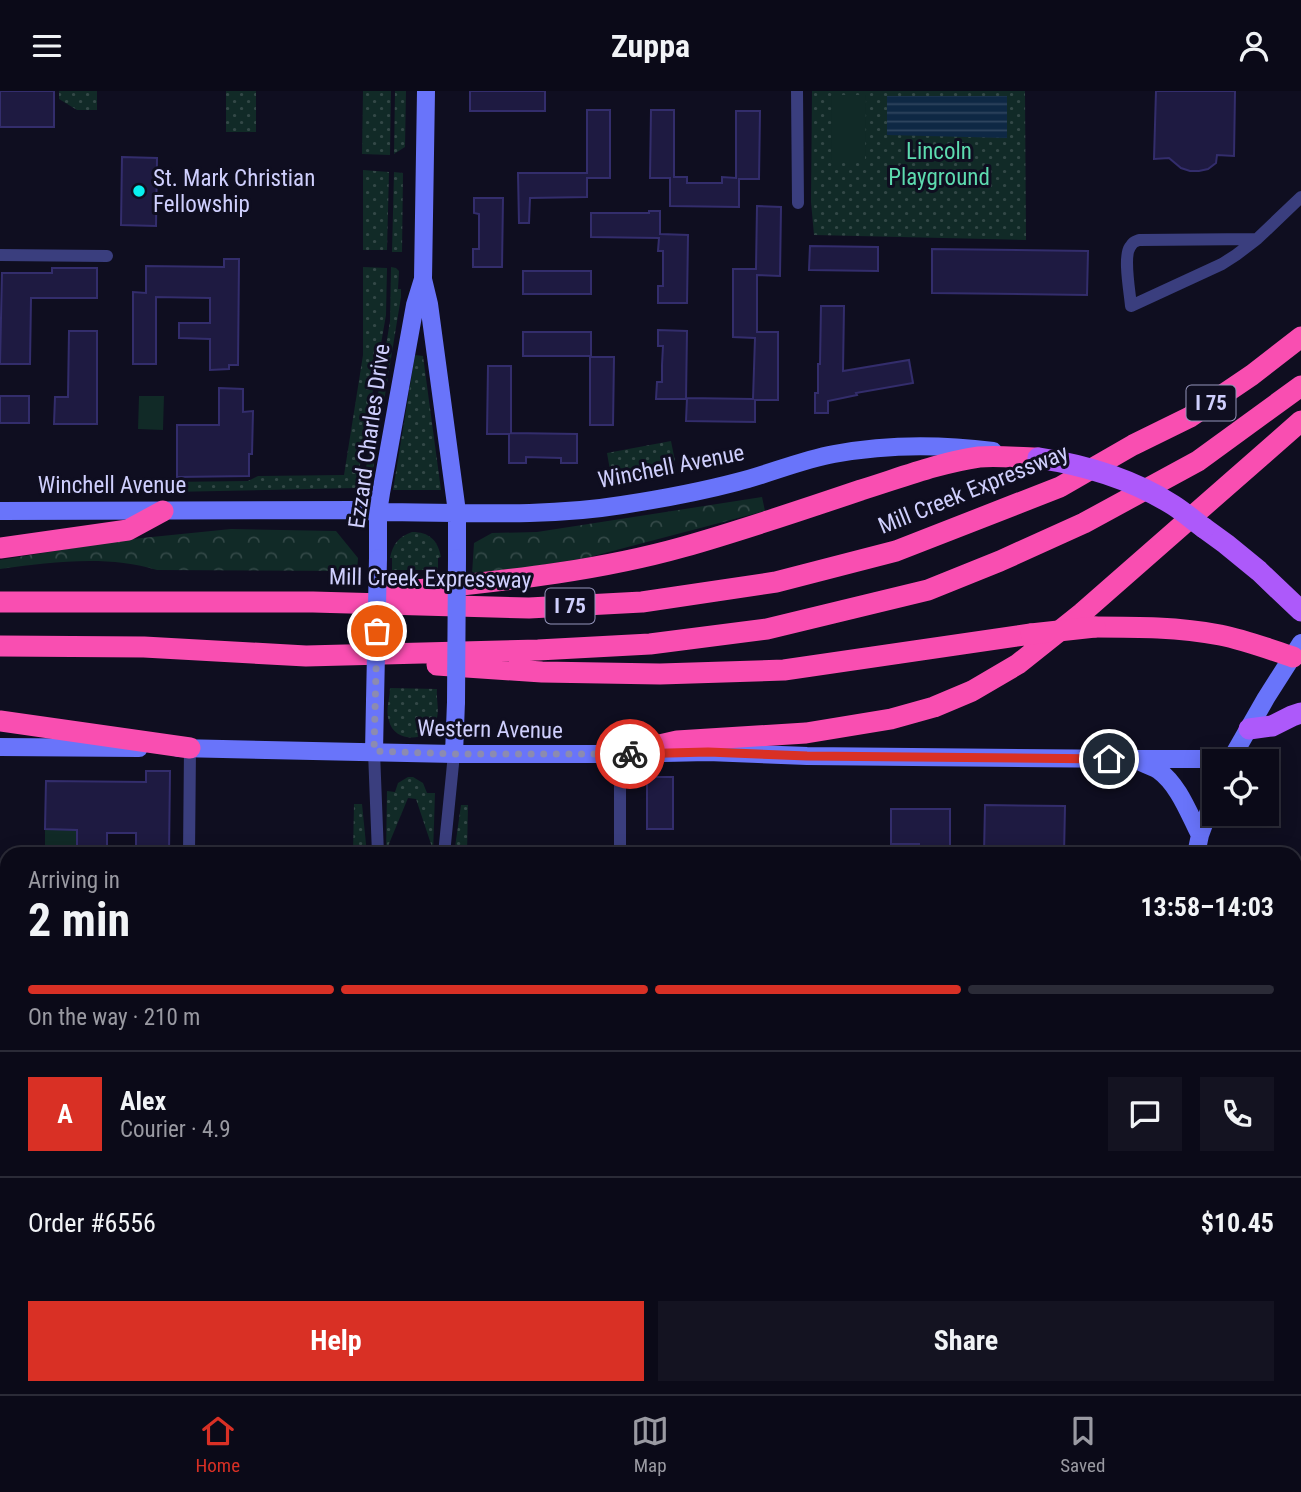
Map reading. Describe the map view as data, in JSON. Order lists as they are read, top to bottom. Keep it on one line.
{"streets":{"highway":["I 75","Mill Creek Expressway"],"main road":["Ezzard Charles Drive","Winchell Avenue","Western Avenue"]},"crossings":[["Ezzard Charles Drive","Winchell Avenue"],["Ezzard Charles Drive","Western Avenue"]],"parks":["Lincoln Playground"],"places":["St. Mark Christian Fellowship"],"page":{"header":"Zuppa","heading":["2 min","Arriving in","13:58–14:03"],"panel":["Alex","Courier · 4.9","Order #6556","$10.45"],"bar":"On the way · 210 m","round":"A","buttons":["Help","Share"],"tabs":["Home","Map","Saved"]}}
